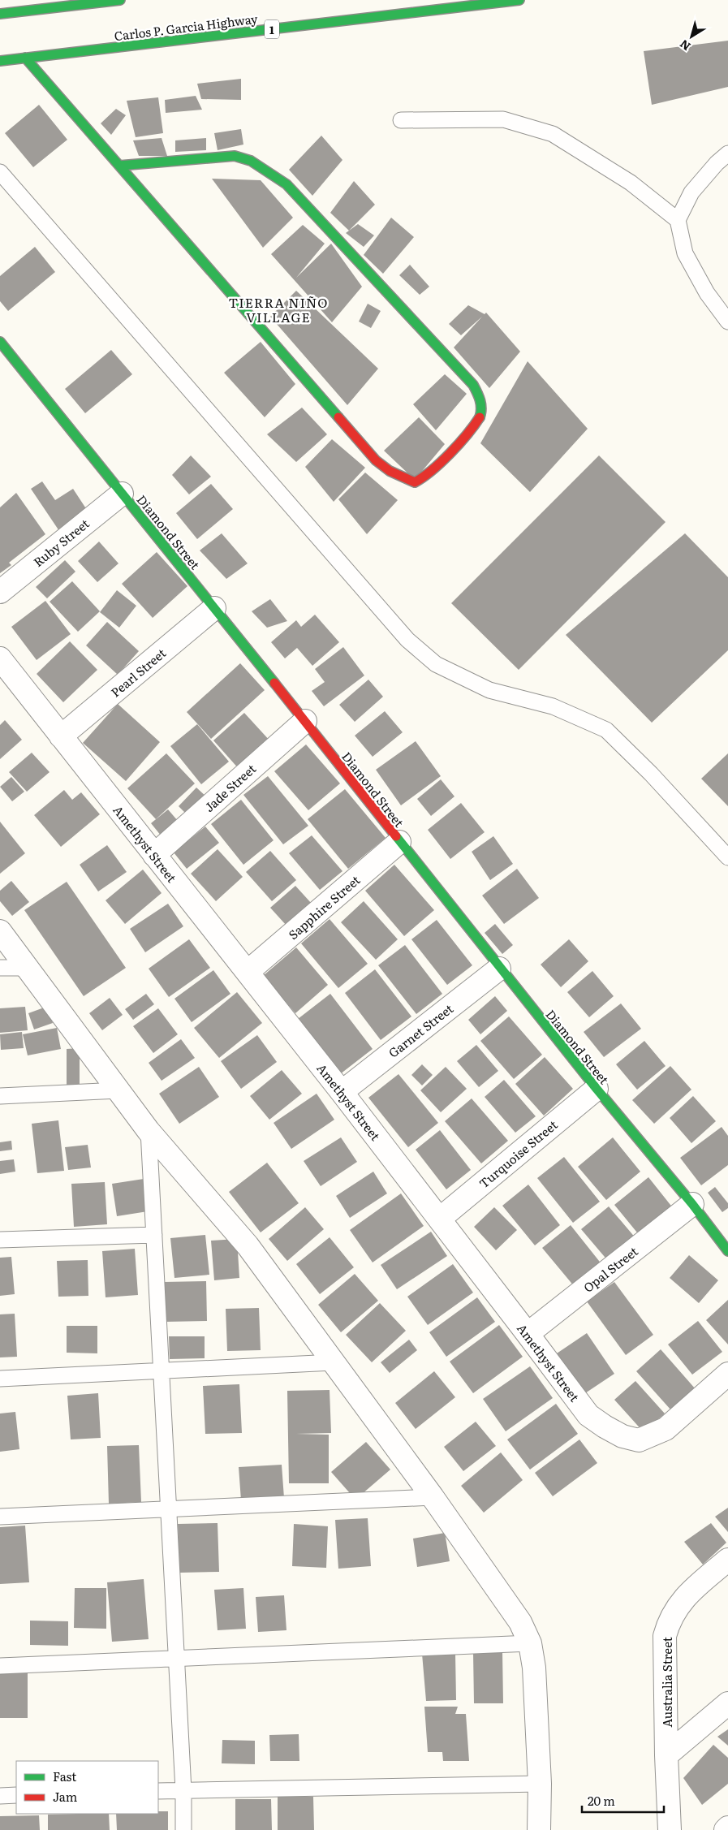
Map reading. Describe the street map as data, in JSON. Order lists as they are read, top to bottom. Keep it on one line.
{"streets":{"main road":["Carlos P. Garcia Highway","1","Diamond Street"],"street":["Ruby Street","Pearl Street","Jade Street","Amethyst Street","Sapphire Street","Garnet Street","Turquoise Street","Opal Street","Australia Street"]},"crossings":[["Diamond Street","Ruby Street"],["Diamond Street","Pearl Street"],["Diamond Street","Jade Street"],["Diamond Street","Sapphire Street"],["Diamond Street","Garnet Street"],["Diamond Street","Turquoise Street"],["Diamond Street","Opal Street"],["Pearl Street","Amethyst Street"],["Jade Street","Amethyst Street"],["Amethyst Street","Sapphire Street"],["Amethyst Street","Garnet Street"],["Amethyst Street","Turquoise Street"],["Amethyst Street","Opal Street"]],"districts":["TIERRA NIÑO VILLAGE"],"legend":["Fast","Jam"],"scale_bar":"20 m","north":"bottom left"}
